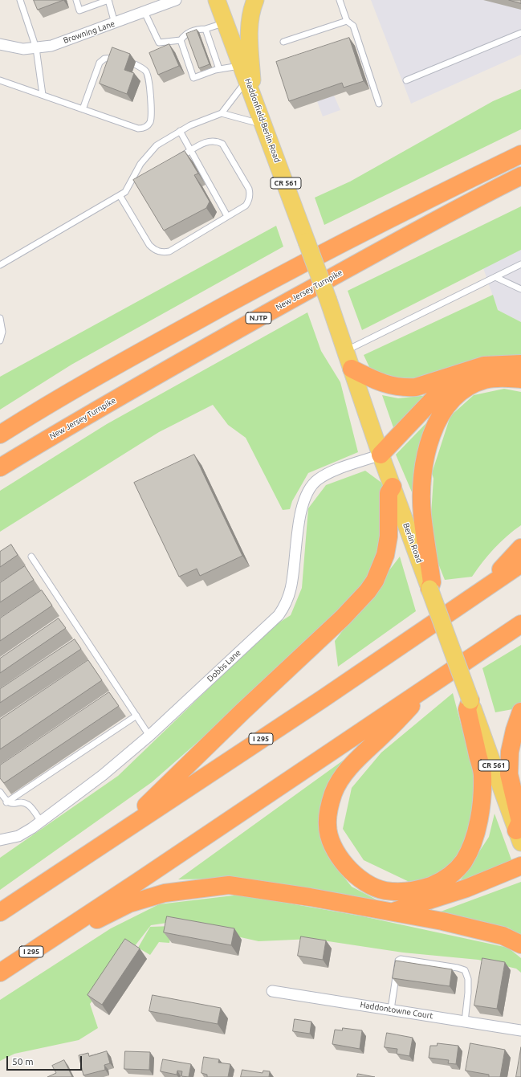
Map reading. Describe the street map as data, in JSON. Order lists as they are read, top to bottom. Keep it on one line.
{"streets":{"highway":["New Jersey Turnpike","NJTP","I 295"],"main road":["Haddonfield-Berlin Road","CR 561","Berlin Road"],"street":["Browning Lane","Dobbs Lane","Haddontowne Court"]},"crossings":[["Haddonfield-Berlin Road","Berlin Road"],["Berlin Road","Dobbs Lane"]],"scale_bar":"50 m"}
